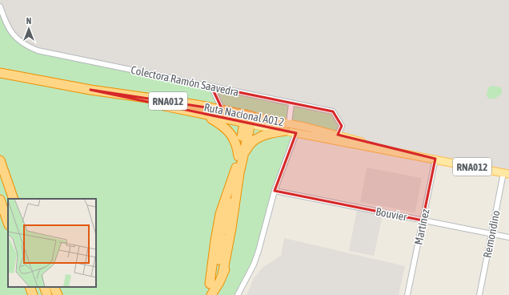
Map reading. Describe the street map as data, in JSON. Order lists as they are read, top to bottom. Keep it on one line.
{"streets":{"highway":["RNA012","Ruta Nacional A012"],"street":["Colectora Ramón Saavedra","Bouvier","Martínez","Remondino"]},"crossings":[["Colectora Ramón Saavedra","Ruta Nacional A012"],["RNA012","Ruta Nacional A012"],["Ruta Nacional A012","Martínez"],["Ruta Nacional A012","Remondino"],["Bouvier","Martínez"],["Bouvier","Remondino"]],"north":"top"}
